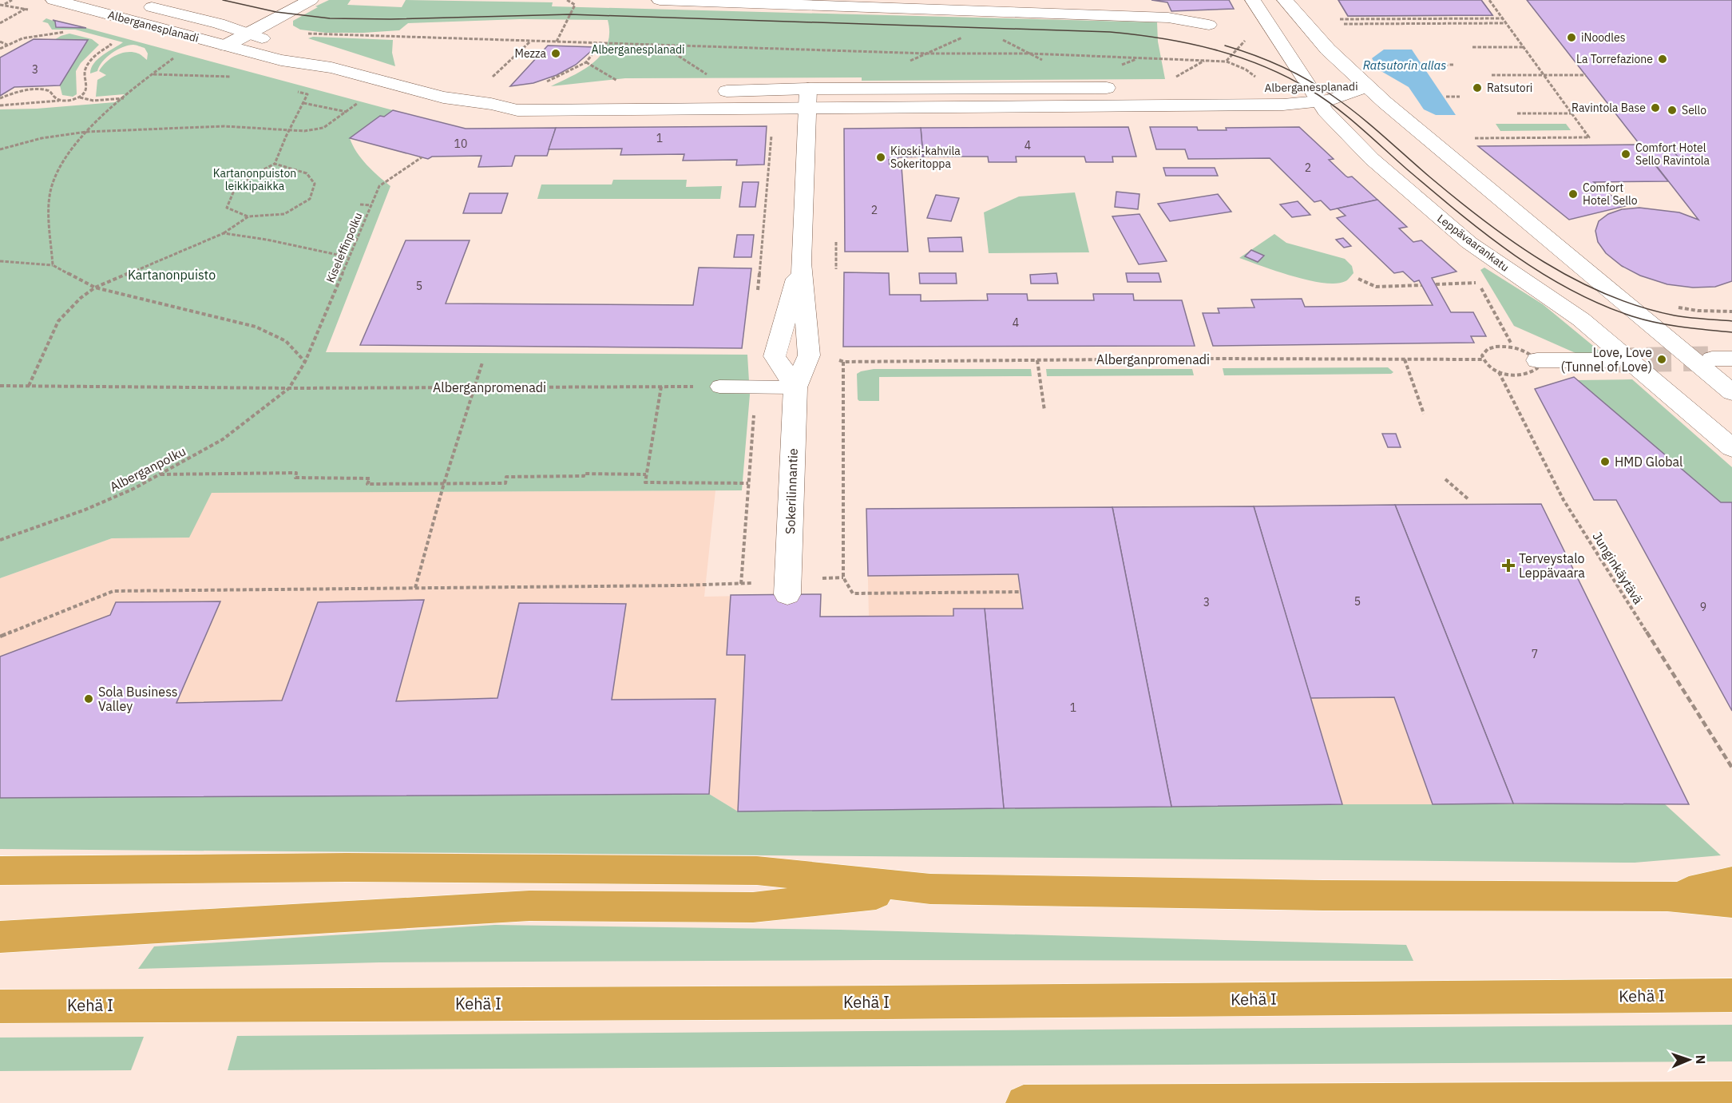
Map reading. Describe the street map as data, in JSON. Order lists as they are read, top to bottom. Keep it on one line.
{"streets":{"highway":["Kehä I"],"street":["Alberganesplanadi","Leppävaarankatu","Sokerilinnantie"],"path":["Kiseleffinpolku","Alberganpromenadi","Alberganpolku","Junginkäytävä"]},"crossings":[["Alberganesplanadi","Leppävaarankatu"],["Alberganesplanadi","Sokerilinnantie"],["Alberganpromenadi","Alberganpolku"]],"water":["Ratsutorin allas"],"parks":["Alberganesplanadi","Kartanonpuiston leikkipaikka","Kartanonpuisto"],"places":{"other":["iNoodles","Mezza","La Torrefazione","Ratsutori","Ravintola Base","Sello","Comfort Hotel Sello Ravintola","Kioski-kahvila Sokeritoppa","Comfort Hotel Sello","Love, Love (Tunnel of Love)","HMD Global","Sola Business Valley"],"health":["Terveystalo Leppävaara"]},"house_numbers":["3","1","10","4","2","2","5","4","5","3","9","7","1"],"north":"right"}
